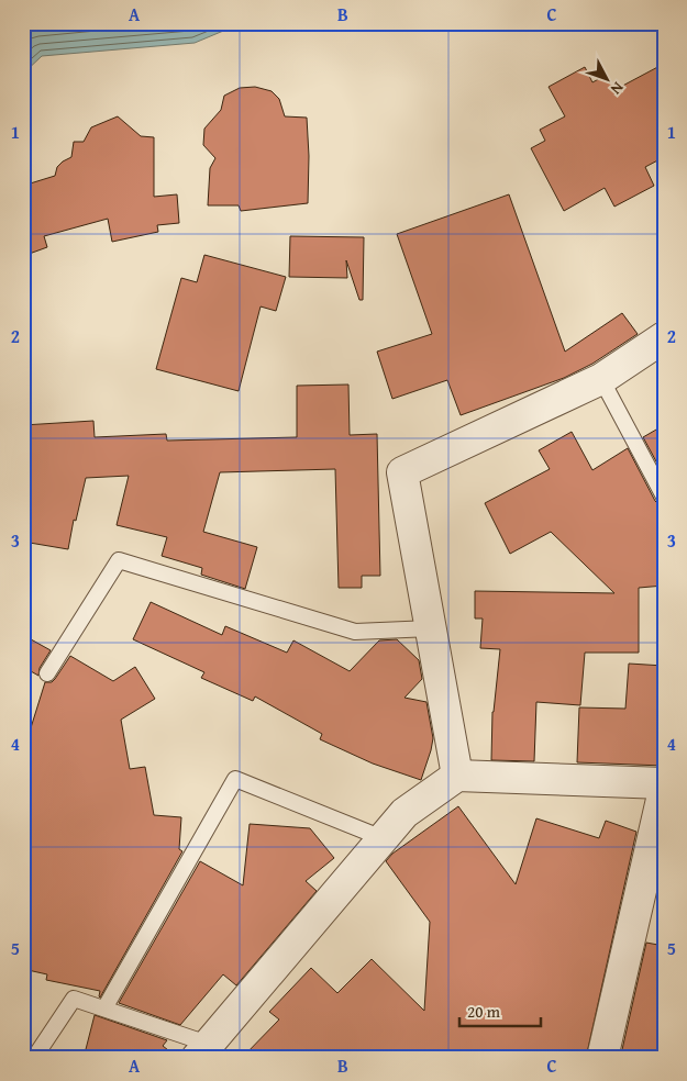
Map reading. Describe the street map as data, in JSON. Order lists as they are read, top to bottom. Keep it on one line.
{"scale_bar":"20 m","north":"bottom right","grid":{"columns":["A","B","C"],"rows":["1","2","3","4","5"]}}
